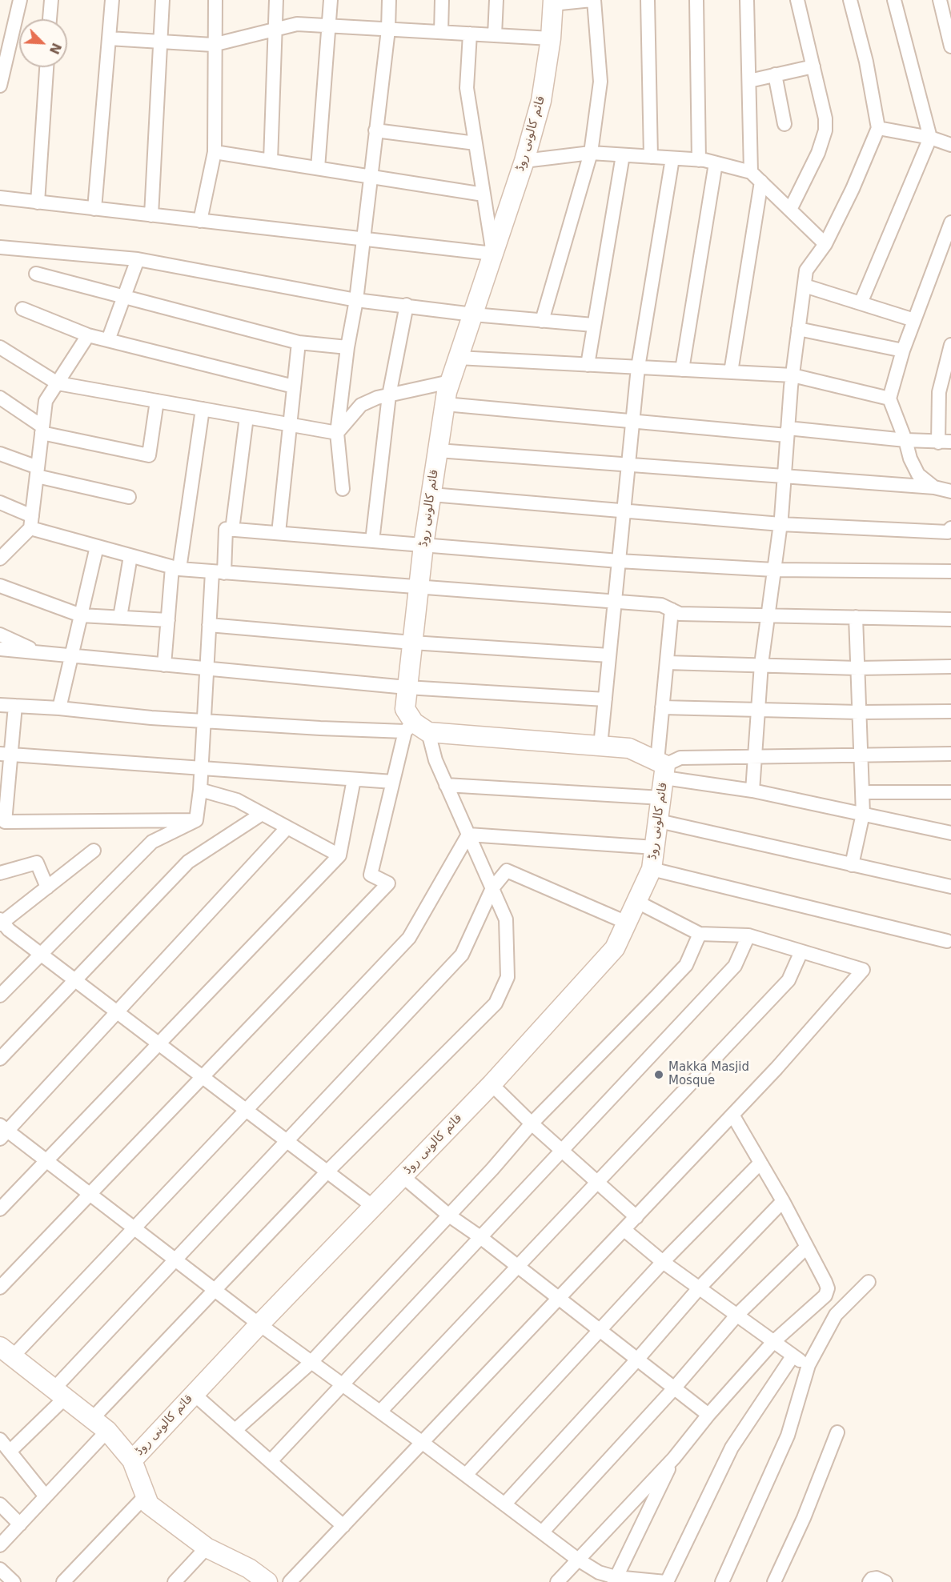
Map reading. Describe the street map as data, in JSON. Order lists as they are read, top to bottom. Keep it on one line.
{"streets":{"street":["قائم کالونی روڈ"]},"places":["Makka Masjid Mosque"],"north":"bottom right"}
